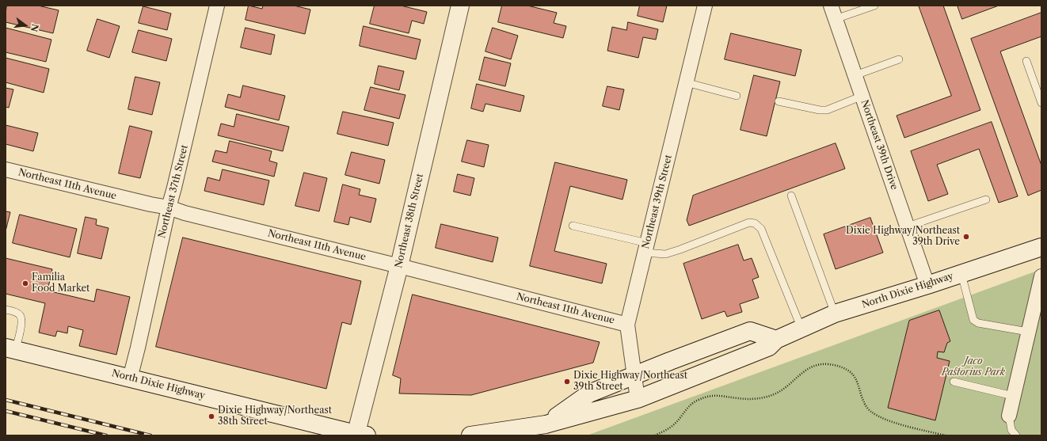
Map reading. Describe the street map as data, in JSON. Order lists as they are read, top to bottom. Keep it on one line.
{"streets":{"main road":["Northeast 38th Street","North Dixie Highway"],"street":["Northeast 39th Drive","Northeast 11th Avenue","Northeast 37th Street","Northeast 39th Street"]},"crossings":[["Northeast 39th Drive","North Dixie Highway"],["Northeast 11th Avenue","Northeast 37th Street"],["Northeast 11th Avenue","Northeast 39th Street"],["Northeast 11th Avenue","Northeast 38th Street"],["Northeast 37th Street","North Dixie Highway"],["Northeast 39th Street","North Dixie Highway"],["Northeast 38th Street","North Dixie Highway"]],"parks":["Jaco Pastorius Park"],"places":["Dixie Highway/Northeast 39th Drive","Familia Food Market","Dixie Highway/Northeast 39th Street","Dixie Highway/Northeast 38th Street"],"north":"right"}
